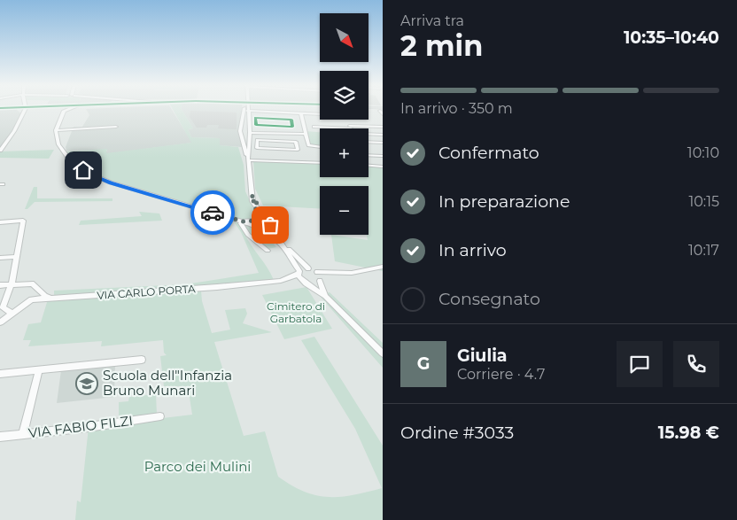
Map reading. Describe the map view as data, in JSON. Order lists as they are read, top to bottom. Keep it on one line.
{"streets":{"street":["VIA CARLO PORTA","VIA FABIO FILZI"]},"parks":["Cimitero di Garbatola","Parco dei Mulini"],"places":{"school or university":["Scuola dell\"Infanzia Bruno Munari"]},"north":"bottom right","page":{"heading":["2 min","Arriva tra","10:35–10:40"],"panel":["Giulia","Corriere · 4.7","Ordine #3033","15.98 €"],"map_buttons":["+","−"],"bar":"In arrivo · 350 m","list":[["Confermato","10:10"],["In preparazione","10:15"],["In arrivo","10:17"],"Consegnato"],"round":"G"}}
